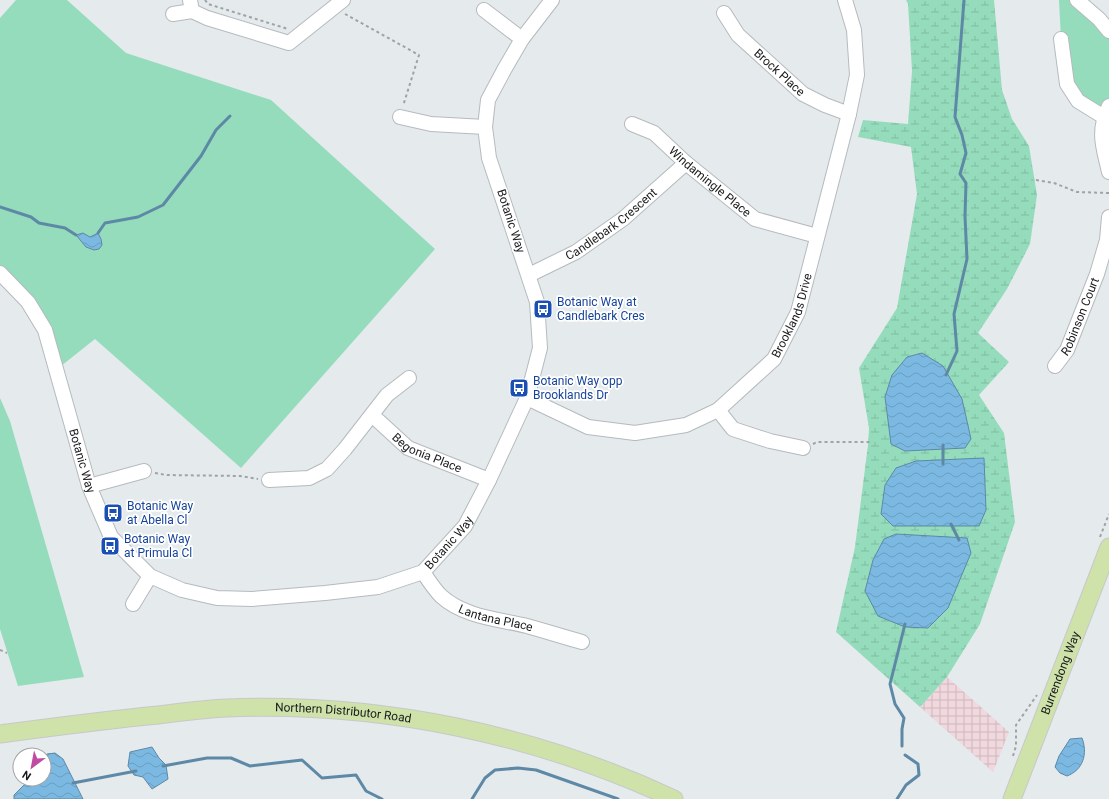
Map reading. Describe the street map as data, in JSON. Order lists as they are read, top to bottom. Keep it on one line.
{"streets":{"main road":["Burrendong Way","Northern Distributor Road"],"street":["Brock Place","Windamingle Place","Botanic Way","Candlebark Crescent","Brooklands Drive","Robinson Court","Begonia Place","Lantana Place"]},"crossings":[["Brock Place","Brooklands Drive"],["Windamingle Place","Candlebark Crescent"],["Windamingle Place","Brooklands Drive"],["Botanic Way","Candlebark Crescent"],["Botanic Way","Brooklands Drive"],["Botanic Way","Begonia Place"],["Botanic Way","Lantana Place"]],"places":{"bus stop":["Botanic Way at Candlebark Cres","Botanic Way opp Brooklands Dr","Botanic Way at Abella Cl","Botanic Way at Primula Cl"]},"north":"bottom left"}
